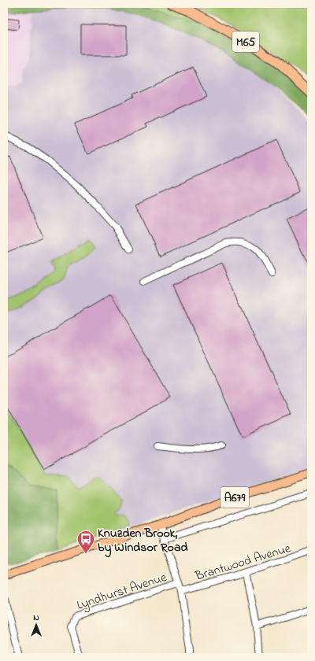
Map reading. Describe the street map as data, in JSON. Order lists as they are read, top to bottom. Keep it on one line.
{"streets":{"highway":["M65"],"main road":["A679"],"street":["Brantwood Avenue","Lyndhurst Avenue"]},"places":{"bus stop":["Knuzden Brook, by Windsor Road"]},"north":"top"}
